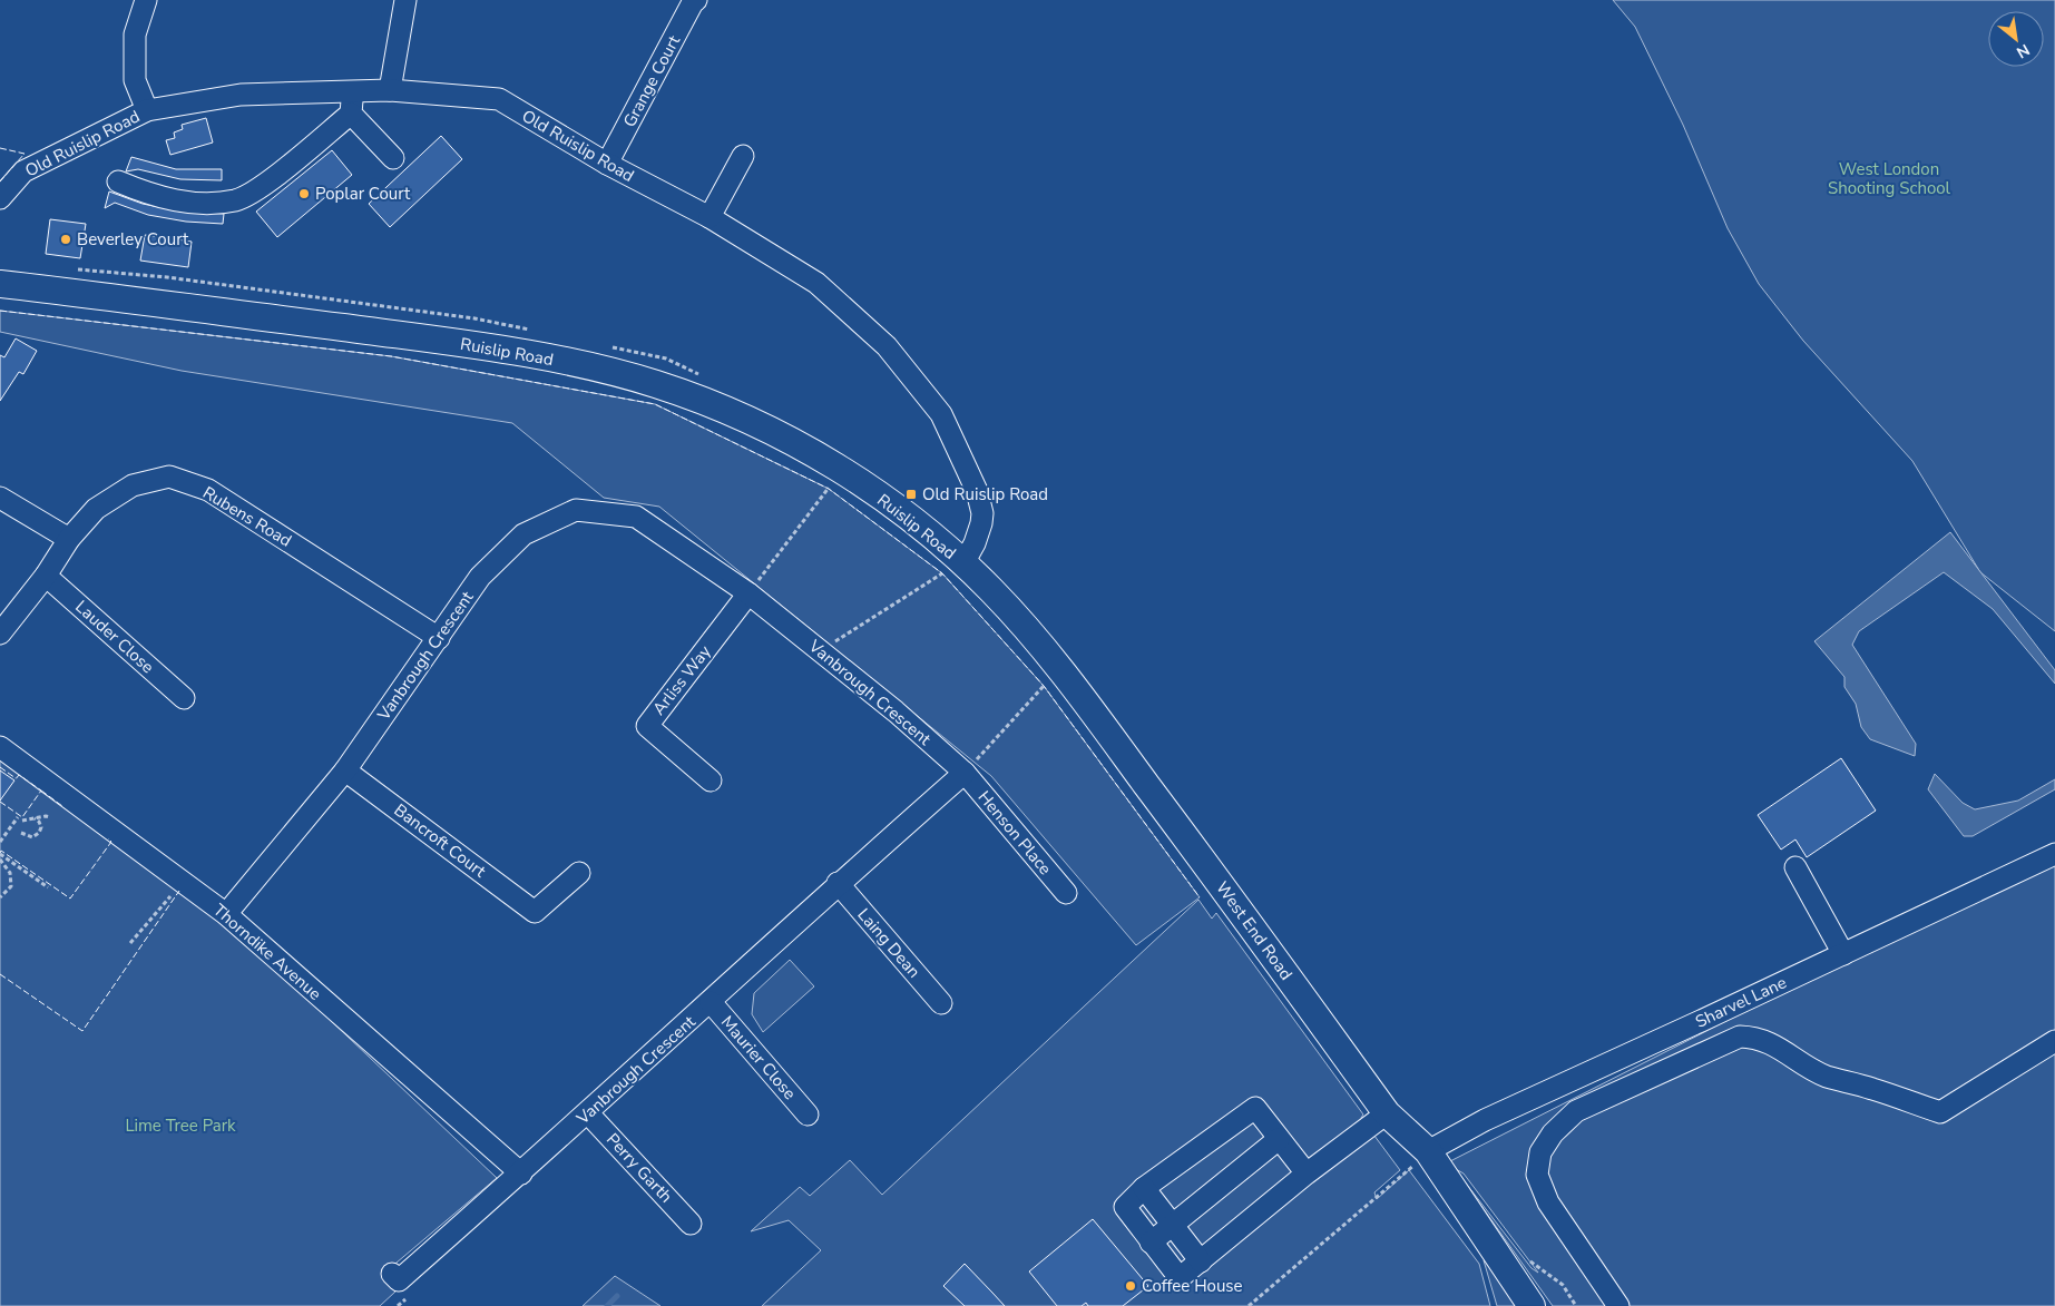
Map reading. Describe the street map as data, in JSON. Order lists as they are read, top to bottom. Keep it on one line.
{"streets":{"main road":["Ruislip Road","West End Road"],"street":["Grange Court","Old Ruislip Road","Rubens Road","Lauder Close","Vanbrough Crescent","Arliss Way","Henson Place","Bancroft Court","Laing Dean","Thorndike Avenue","Sharvel Lane","Maurier Close","Perry Garth"]},"crossings":[["Grange Court","Old Ruislip Road"],["Old Ruislip Road","Ruislip Road"],["Old Ruislip Road","West End Road"],["Ruislip Road","West End Road"],["Rubens Road","Lauder Close"],["Rubens Road","Vanbrough Crescent"],["Vanbrough Crescent","Arliss Way"],["Vanbrough Crescent","Henson Place"],["Vanbrough Crescent","Bancroft Court"],["Vanbrough Crescent","Laing Dean"],["Vanbrough Crescent","Thorndike Avenue"],["Vanbrough Crescent","Maurier Close"],["Vanbrough Crescent","Perry Garth"],["West End Road","Sharvel Lane"]],"parks":["West London Shooting School","Lime Tree Park"],"places":{"other":["Poplar Court","Beverley Court","Coffee House"],"transit":["Old Ruislip Road"]},"north":"bottom right"}
